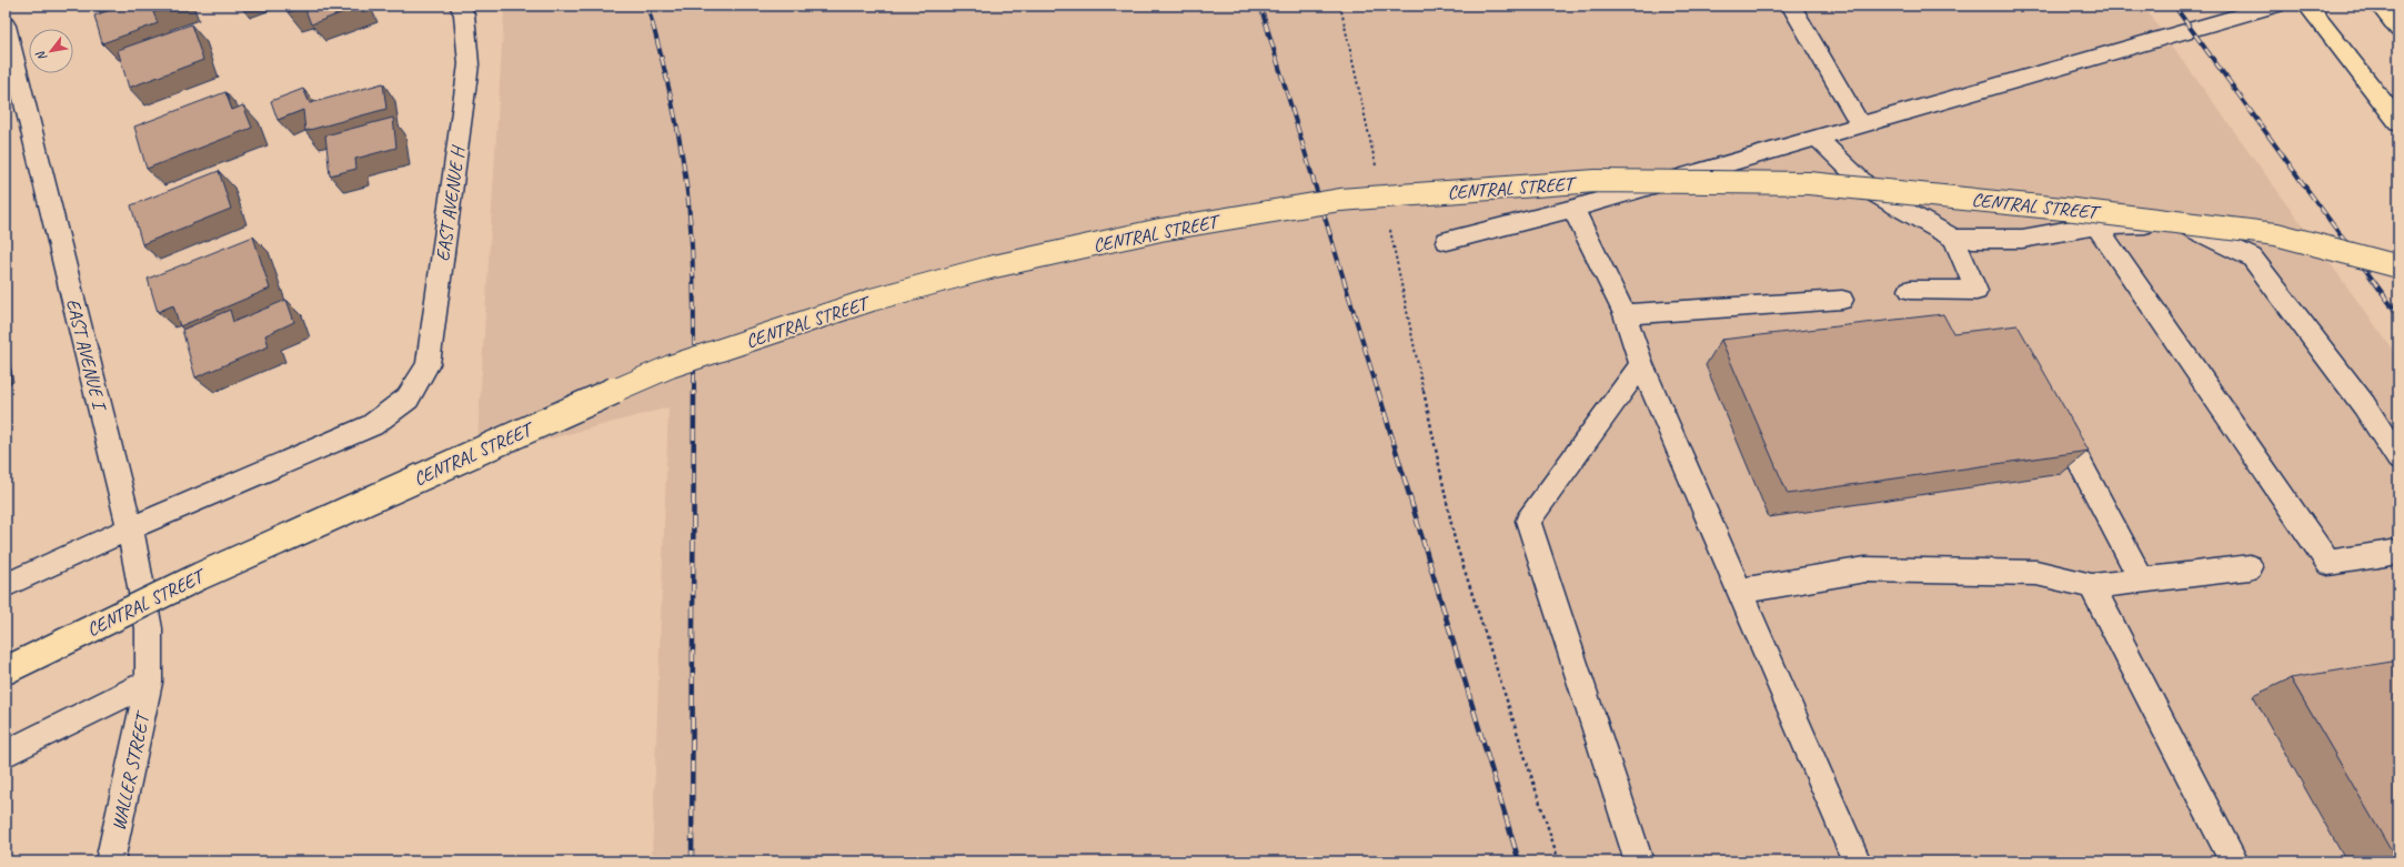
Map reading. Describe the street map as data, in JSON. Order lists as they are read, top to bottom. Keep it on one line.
{"streets":{"main road":["CENTRAL STREET"],"street":["EAST AVENUE H","EAST AVENUE I","WALLER STREET"]},"crossings":[["EAST AVENUE H","EAST AVENUE I"],["EAST AVENUE I","WALLER STREET"]],"north":"bottom left"}
